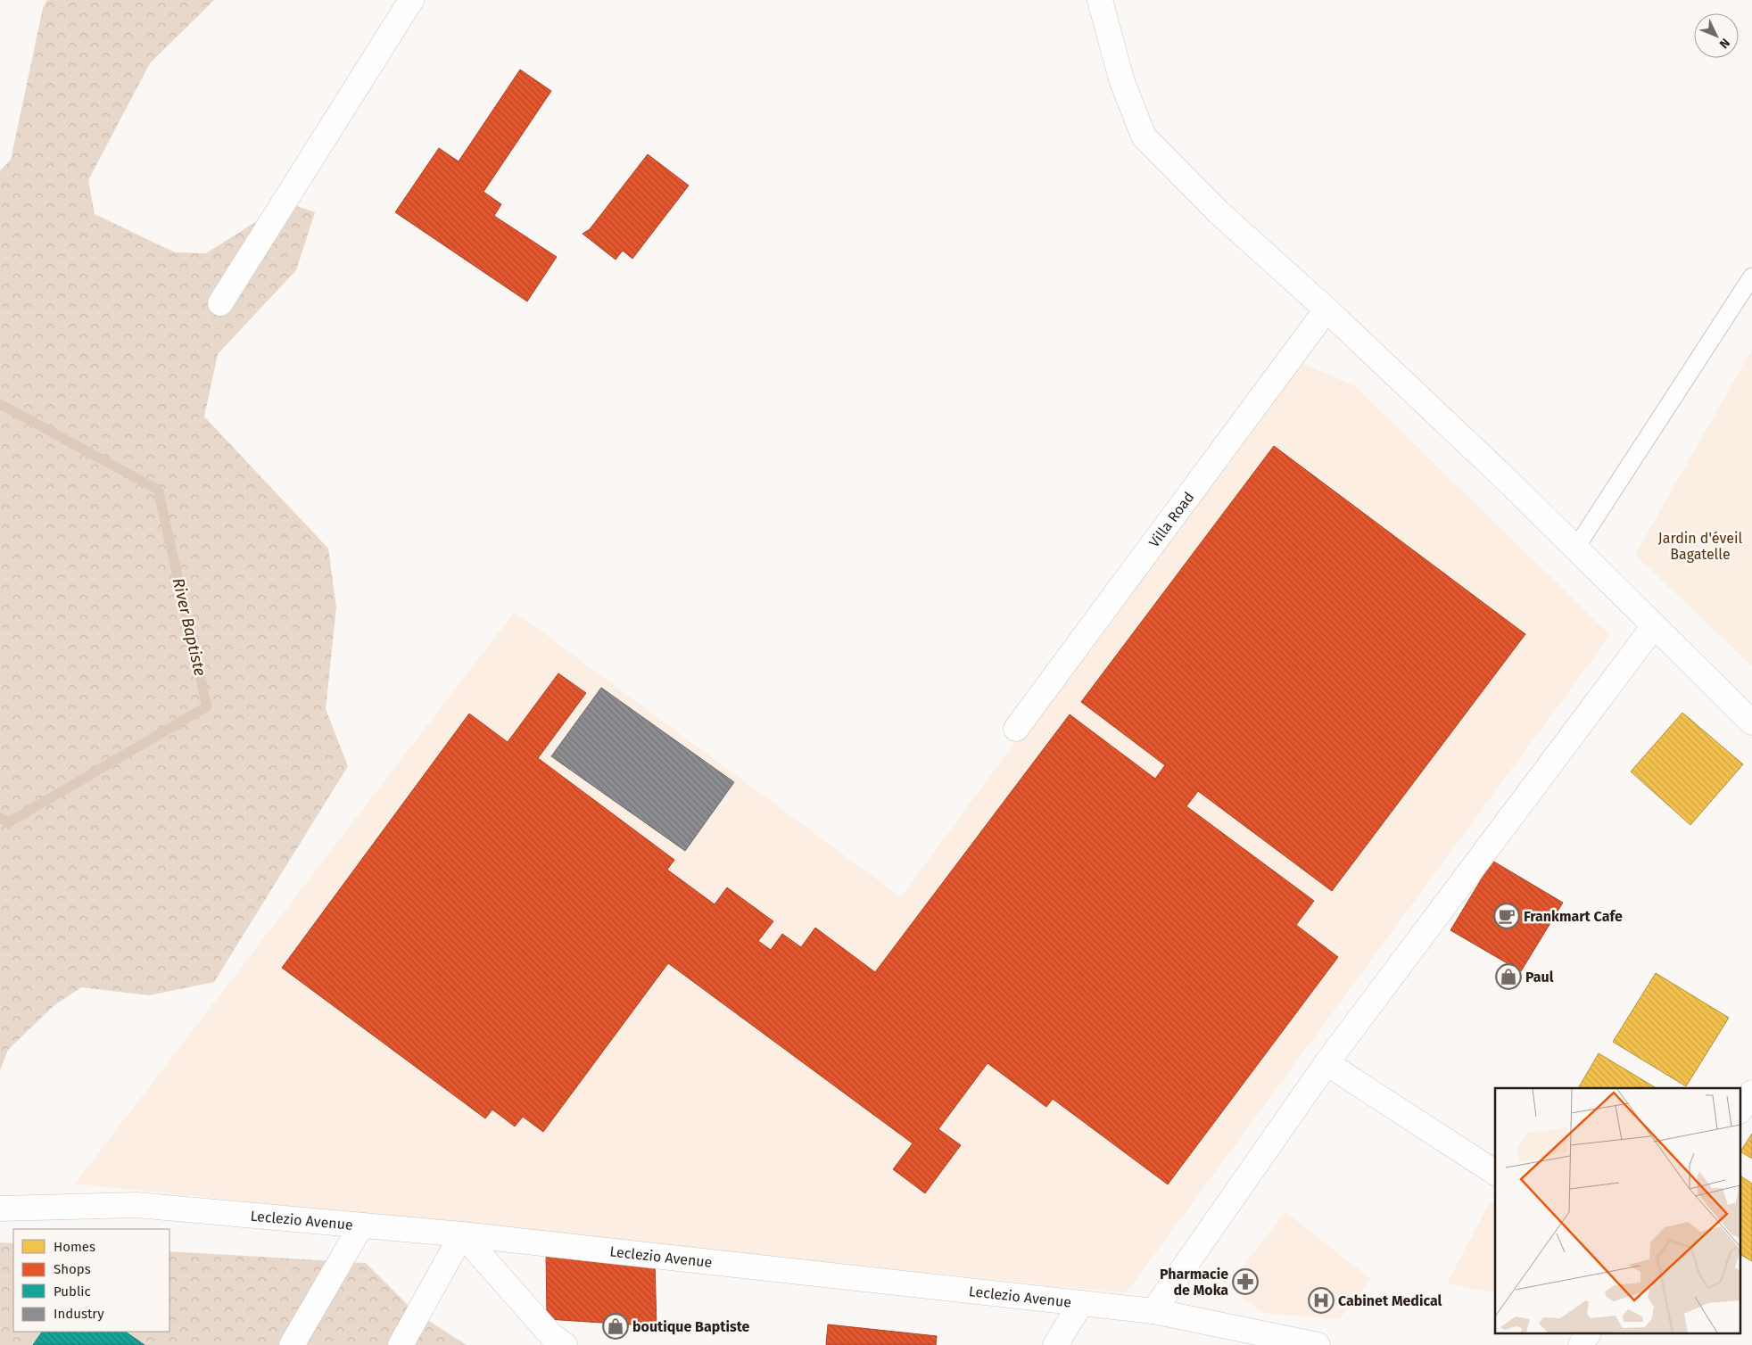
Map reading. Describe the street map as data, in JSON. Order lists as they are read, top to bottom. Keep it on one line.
{"streets":{"main road":["Villa Road","Leclezio Avenue"]},"water":["River Baptiste"],"parks":["Jardin d'éveil Bagatelle"],"places":{"cafe":["Frankmart Cafe"],"shop":["Paul","boutique Baptiste"],"pharmacy":["Pharmacie de Moka"],"hospital":["Cabinet Medical"]},"legend":["Homes","Shops","Public","Industry"],"north":"bottom right"}
